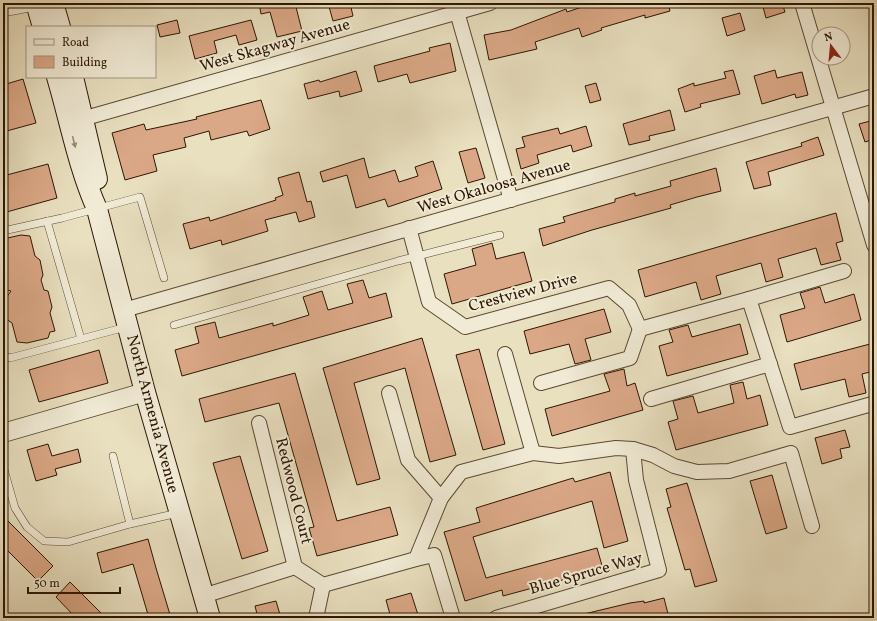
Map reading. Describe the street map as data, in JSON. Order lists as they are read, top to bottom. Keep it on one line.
{"streets":{"main road":["North Armenia Avenue"],"street":["West Skagway Avenue","West Okaloosa Avenue","Crestview Drive","Redwood Court","Blue Spruce Way"]},"crossings":[["West Skagway Avenue","North Armenia Avenue"],["West Okaloosa Avenue","Crestview Drive"],["West Okaloosa Avenue","North Armenia Avenue"]],"legend":["Road","Building"],"scale_bar":"50 m","north":"top"}
